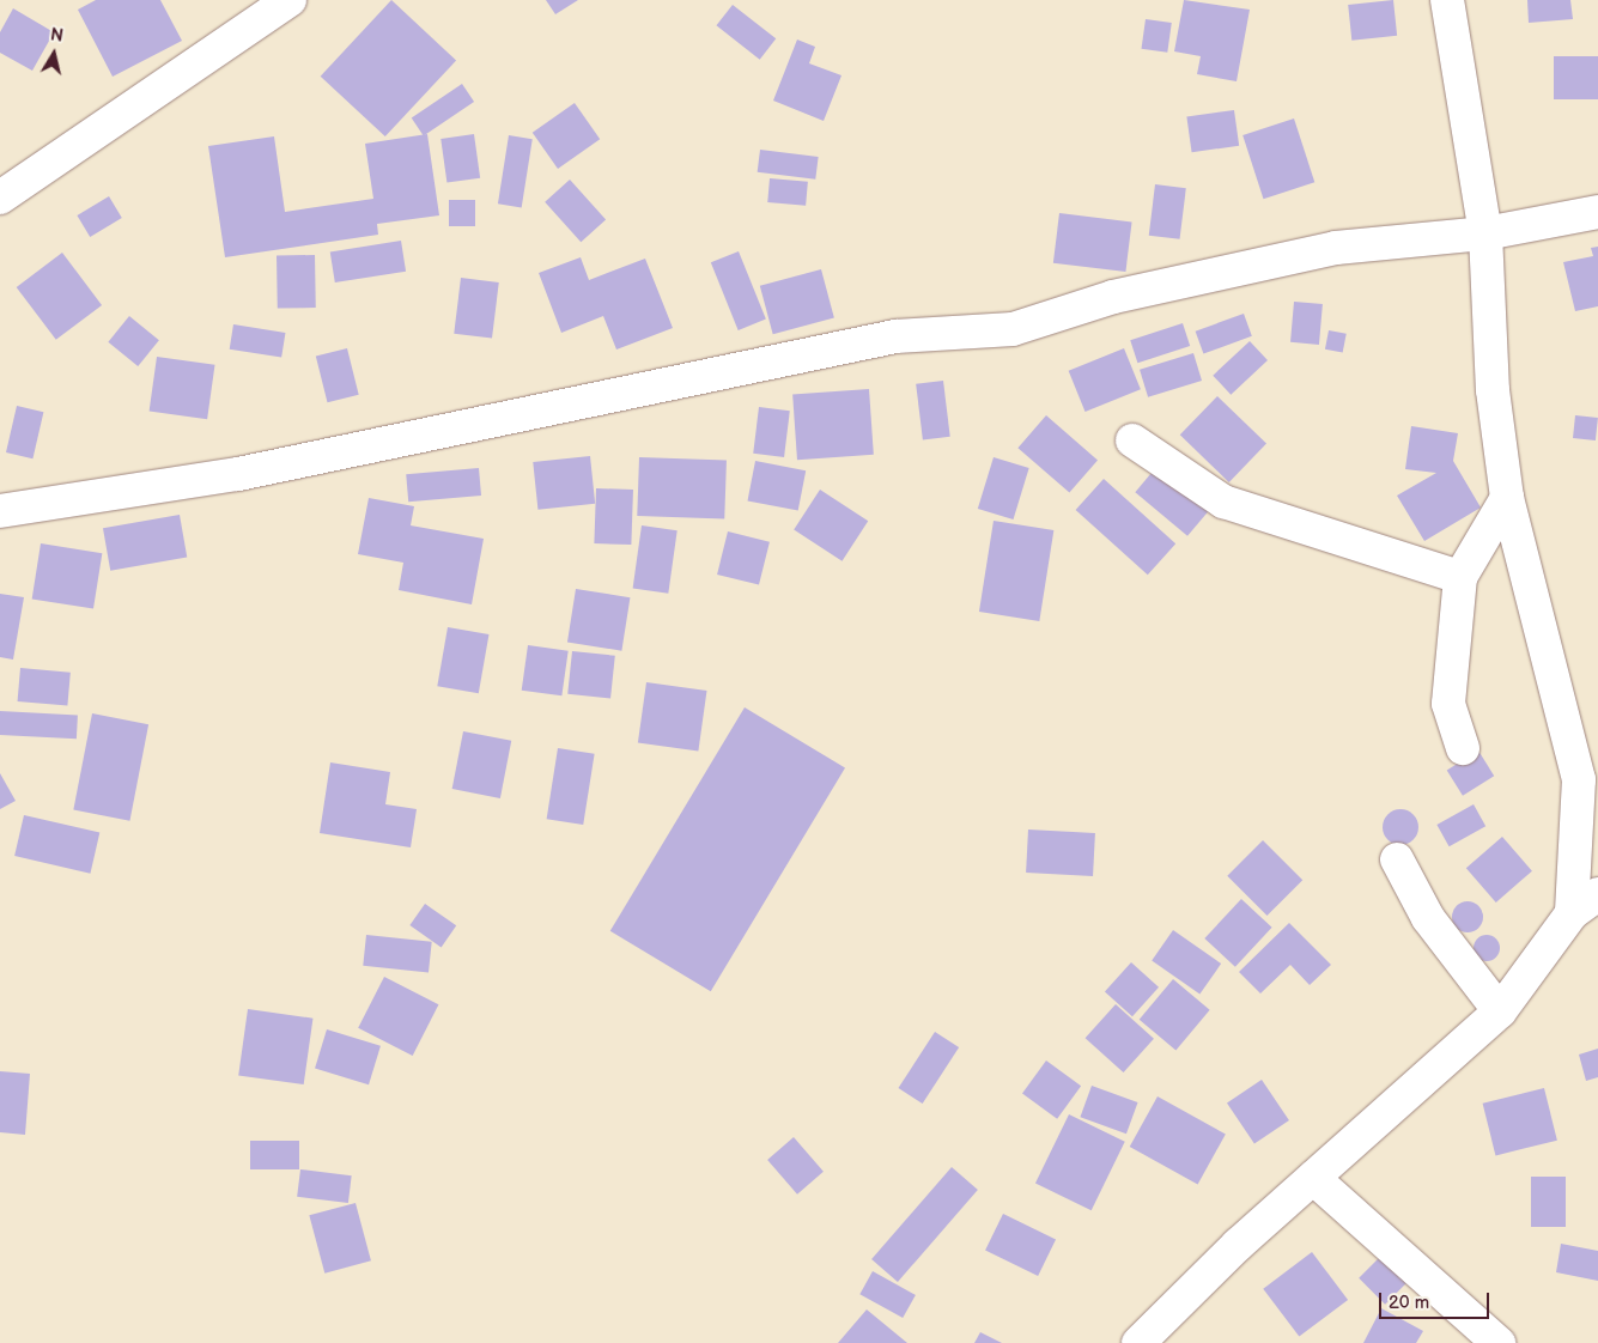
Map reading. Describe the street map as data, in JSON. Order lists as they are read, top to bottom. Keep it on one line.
{"scale_bar":"20 m","north":"top"}
